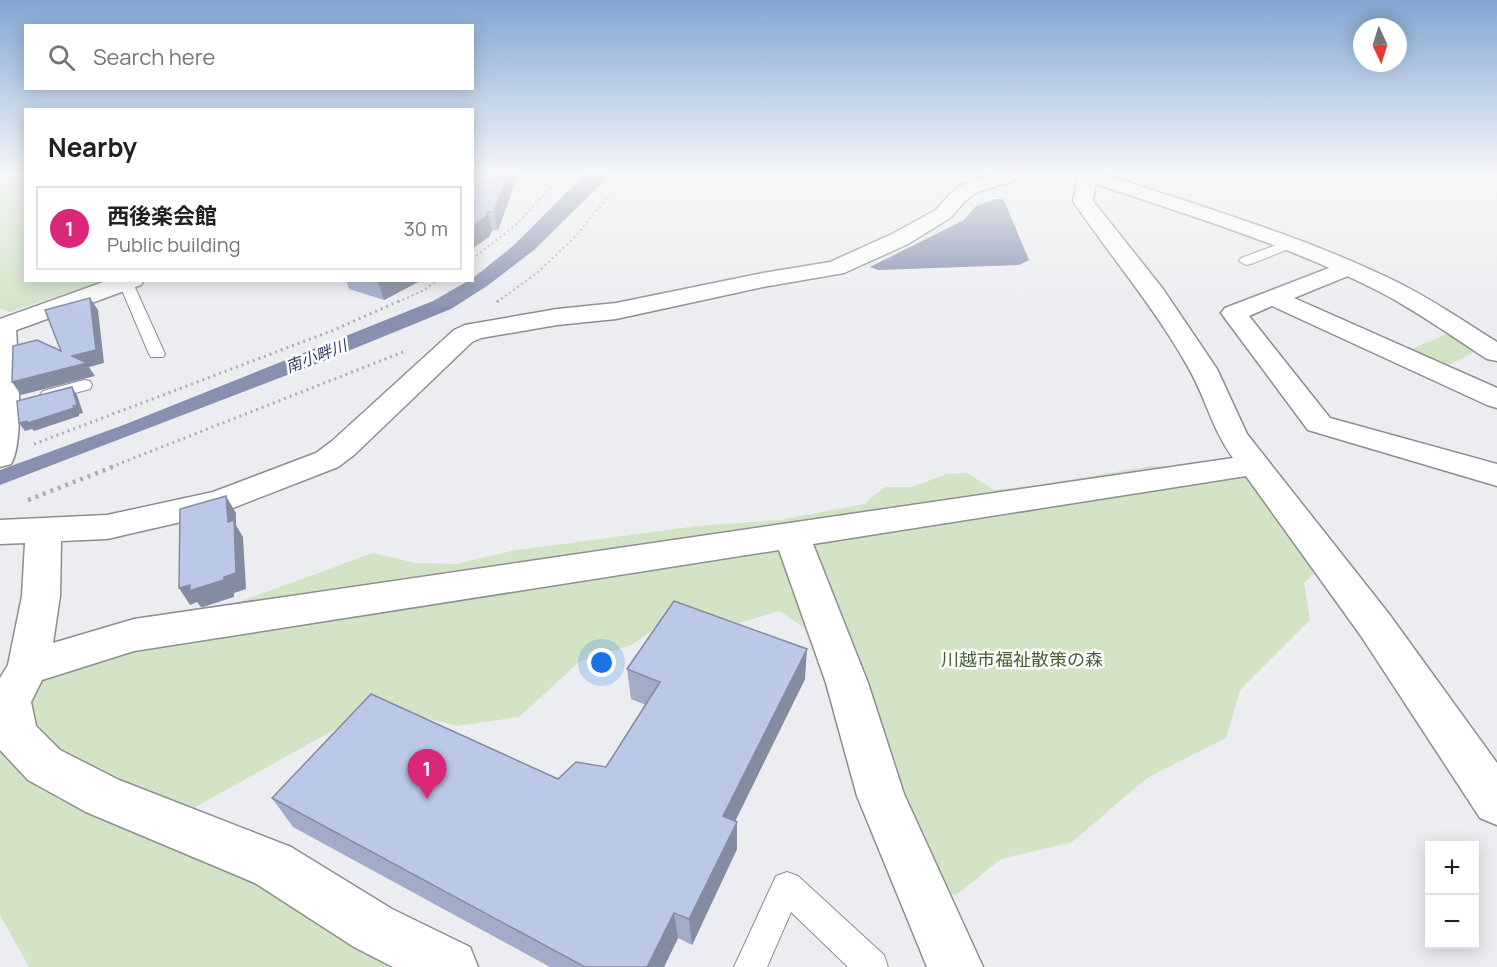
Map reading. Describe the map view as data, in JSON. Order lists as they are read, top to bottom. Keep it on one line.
{"water":["南小畔川"],"parks":["川越市福祉散策の森"],"north":"bottom","page":{"search":"Search here","heading":"Nearby","list":[{"mark":"1","name":"西後楽会館","note":"Public building","value":"30 m"}],"pins":"1","map_buttons":["+","−"]}}
